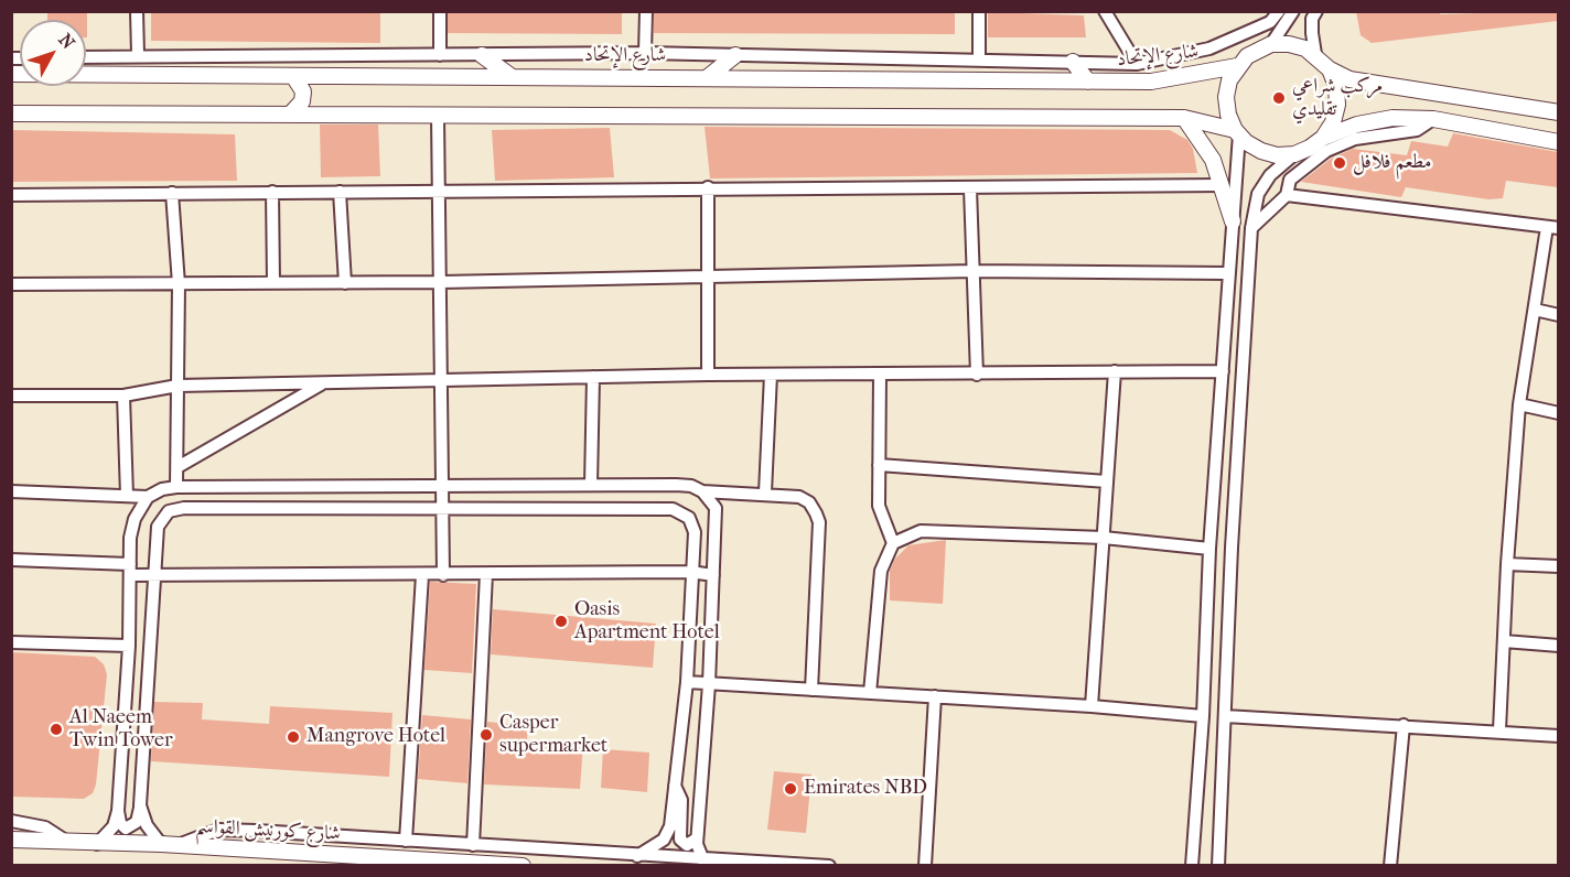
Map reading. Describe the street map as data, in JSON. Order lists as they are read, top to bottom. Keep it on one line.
{"streets":{"main road":["شارع الإتحاد","شارع كورنيش القواسم"]},"places":["مركب شراعي تقليدي","مطعم فلافل","Oasis Apartment Hotel","Al Naeem Twin Tower","Casper supermarket","Mangrove Hotel","Emirates NBD"],"north":"top right"}
